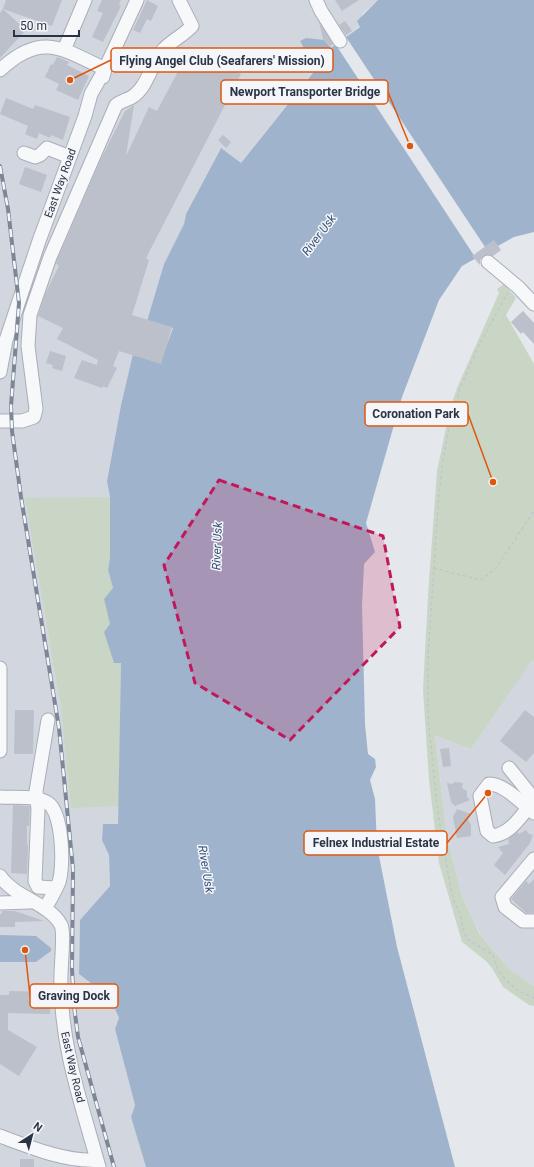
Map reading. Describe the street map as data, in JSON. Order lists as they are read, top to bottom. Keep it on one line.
{"streets":{"street":["East Way Road"]},"water":["River Usk"],"places":["Flying Angel Club (Seafarers' Mission)","Newport Transporter Bridge","Coronation Park","Felnex Industrial Estate","Graving Dock"],"scale_bar":"50 m","north":"top right"}
